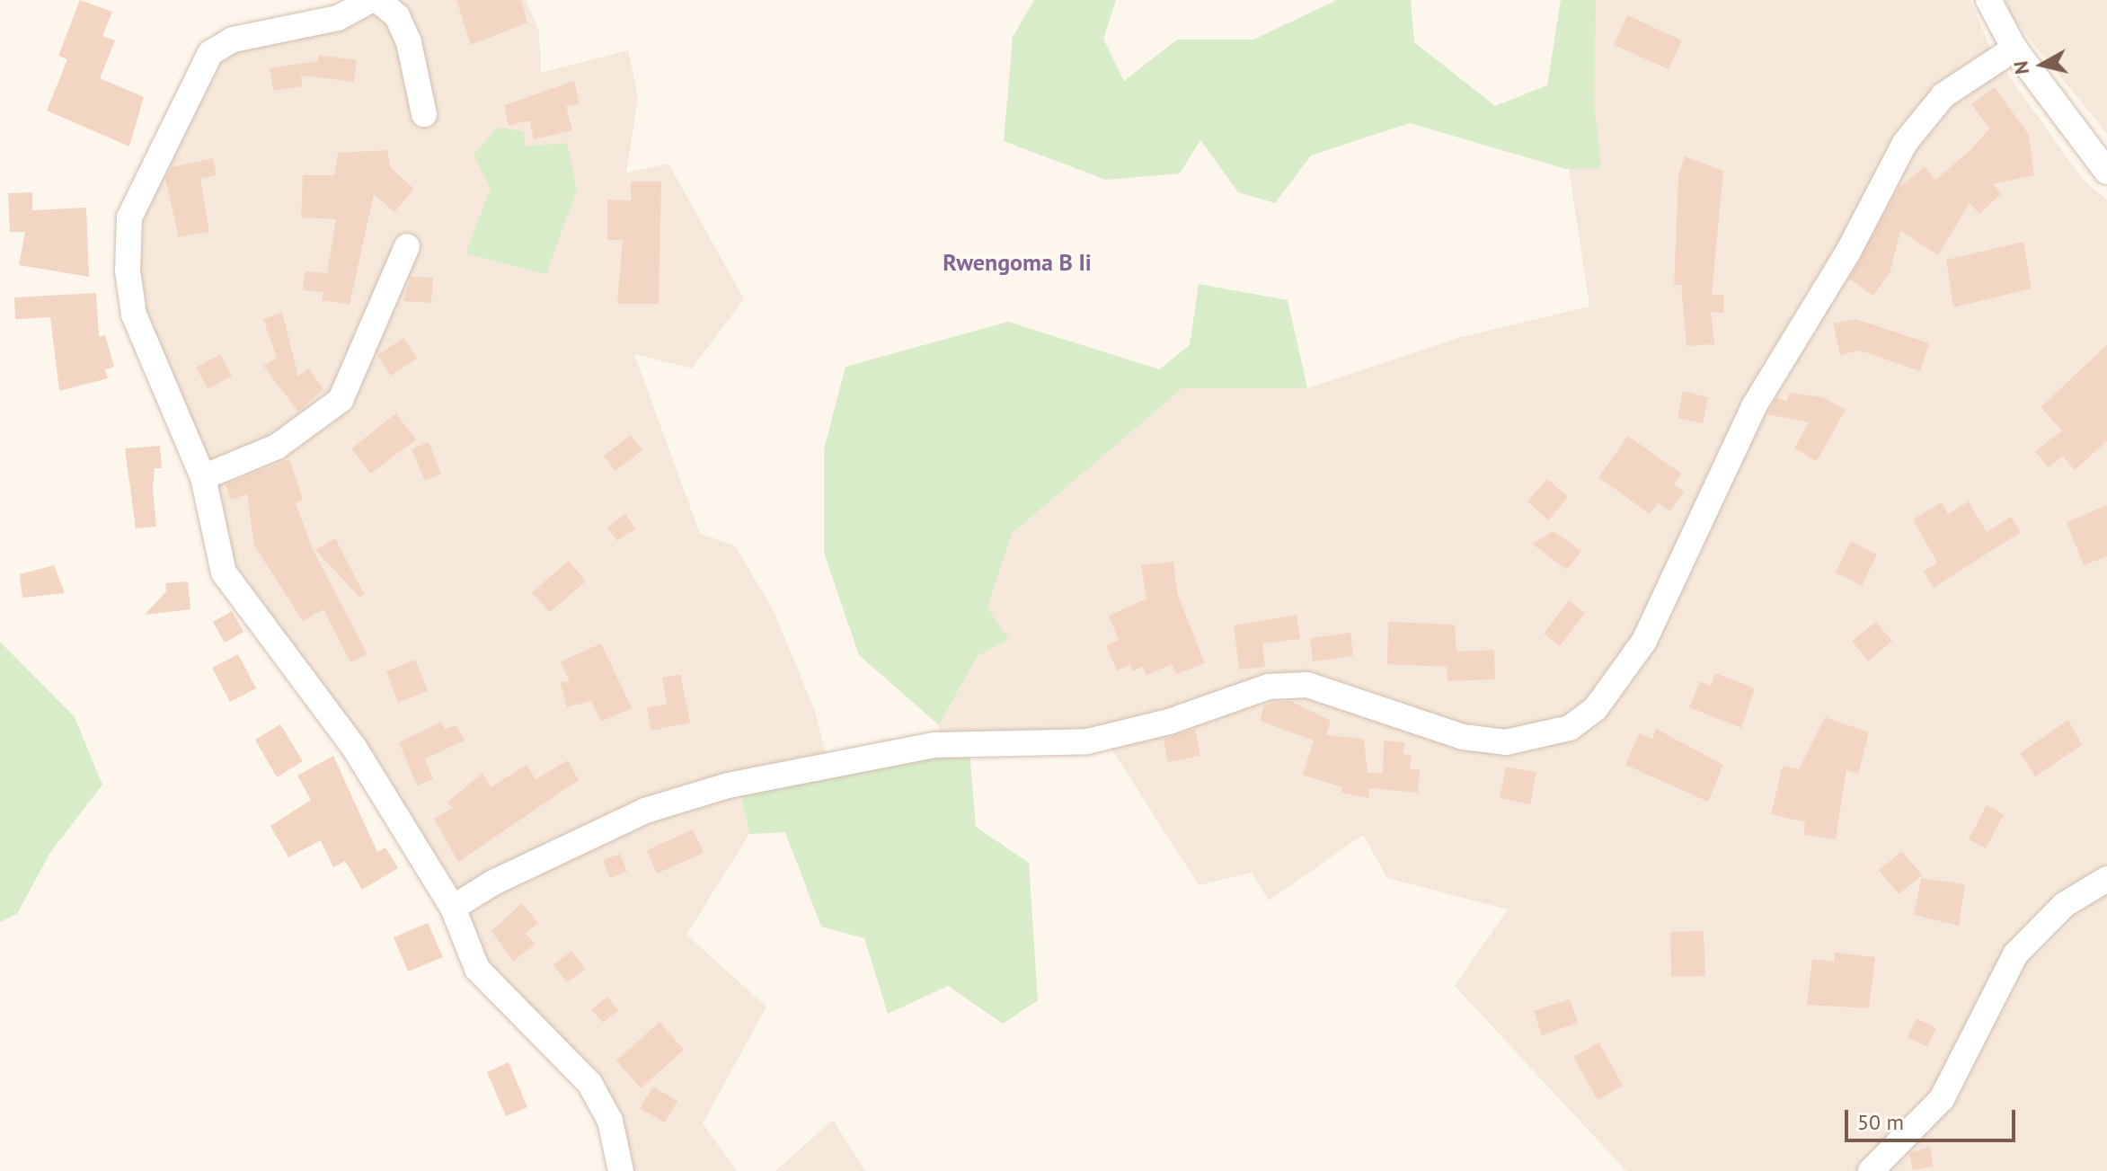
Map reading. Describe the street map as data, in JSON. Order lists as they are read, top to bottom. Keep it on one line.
{"districts":["Rwengoma B Ii"],"scale_bar":"50 m","north":"left"}
